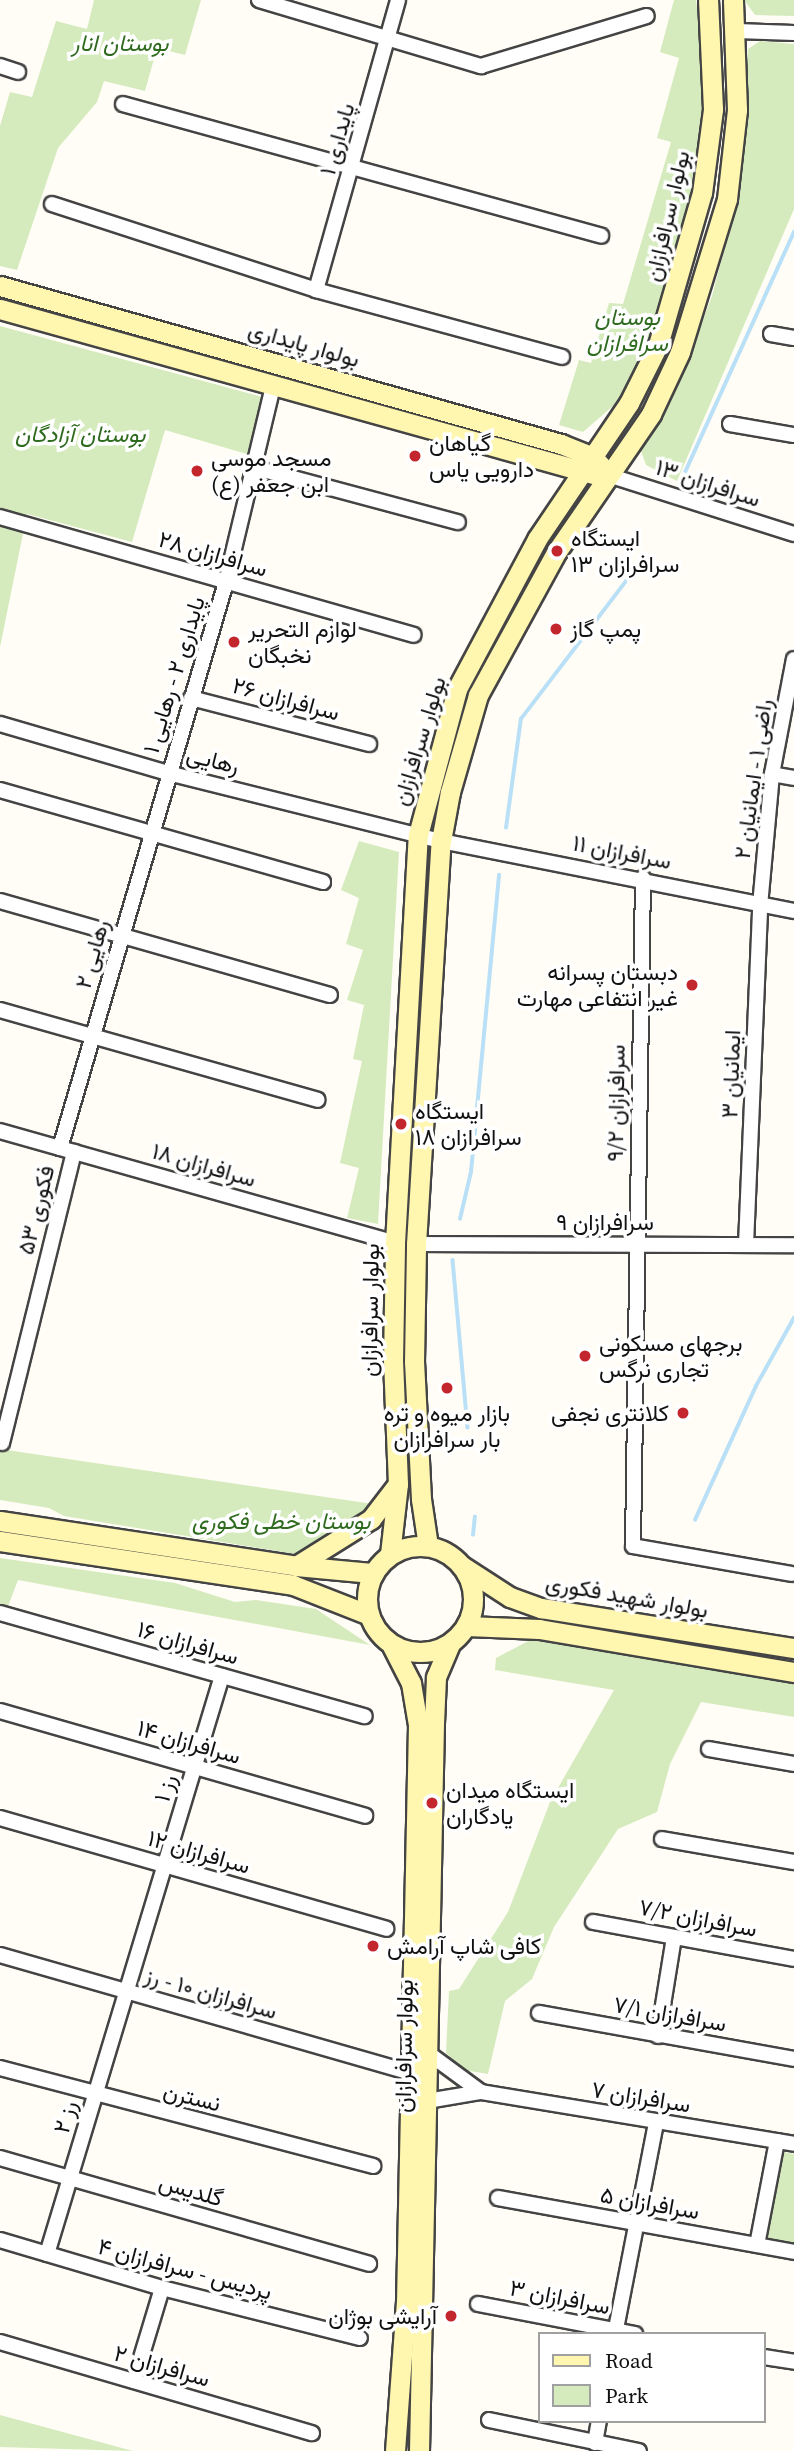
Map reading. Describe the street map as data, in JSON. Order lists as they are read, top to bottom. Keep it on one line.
{"streets":{"main road":["بولوار سرافرازان","بولوار پایداری","بولوار شهید فکوری"],"street":["پایداری ۱","سرافرازان ۱۳","سرافرازان ۲۸","پایداری ۲ - رهایی ۱","سرافرازان ۲۶","رهایی","راضی ۱ - ایمانیان ۲","سرافرازان ۱۱","رهایی ۲","ایمانیان ۳","سرافرازان ۹/۲","سرافرازان ۱۸","فکوری ۵۳","سرافرازان ۹","سرافرازان ۱۶","سرافرازان ۱۴","رز ۱","سرافرازان ۱۲","سرافرازان ۷/۲","سرافرازان ۱۰ - رز","سرافرازان ۷/۱","نسترن","سرافرازان ۷","رز ۲","گلدیس","سرافرازان ۵","پردیس - سرافرازان ۴","سرافرازان ۳","سرافرازان ۲"]},"crossings":[["بولوار سرافرازان","بولوار پایداری"],["بولوار سرافرازان","سرافرازان ۱۳"],["بولوار سرافرازان","رهایی"],["بولوار سرافرازان","سرافرازان ۱۱"],["بولوار سرافرازان","سرافرازان ۱۸"],["بولوار سرافرازان","سرافرازان ۹"],["بولوار سرافرازان","بولوار شهید فکوری"],["بولوار سرافرازان","سرافرازان ۱۰ - رز"],["سرافرازان ۲۸","پایداری ۲ - رهایی ۱"],["پایداری ۲ - رهایی ۱","سرافرازان ۲۶"],["پایداری ۲ - رهایی ۱","رهایی"],["پایداری ۲ - رهایی ۱","رهایی ۲"],["رهایی","سرافرازان ۱۱"],["رهایی","رهایی ۲"],["راضی ۱ - ایمانیان ۲","سرافرازان ۱۱"],["راضی ۱ - ایمانیان ۲","ایمانیان ۳"],["سرافرازان ۱۱","ایمانیان ۳"],["سرافرازان ۱۱","سرافرازان ۹/۲"],["رهایی ۲","سرافرازان ۱۸"],["رهایی ۲","فکوری ۵۳"],["ایمانیان ۳","سرافرازان ۹"],["سرافرازان ۹/۲","سرافرازان ۹"],["سرافرازان ۱۸","فکوری ۵۳"],["سرافرازان ۱۶","رز ۱"],["سرافرازان ۱۴","رز ۱"],["رز ۱","سرافرازان ۱۲"],["رز ۱","سرافرازان ۱۰ - رز"],["رز ۱","رز ۲"],["سرافرازان ۱۰ - رز","رز ۲"],["نسترن","رز ۲"],["رز ۲","گلدیس"],["رز ۲","پردیس - سرافرازان ۴"]],"parks":["بوستان انار","بوستان سرافرازان","بوستان آزادگان","بوستان خطی فکوری"],"places":["گیاهان دارویی یاس","مسجد موسی ابن جعفر (ع)","ایستگاه سرافرازان ۱۳","پمپ گاز","لوازم التحریر نخبگان","دبستان پسرانه غیر انتفاعی مهارت","ایستگاه سرافرازان ۱۸","برجهای مسکونی تجاری نرگس","بازار میوه و تره بار سرافرازان","کلانتری نجفی","ایستگاه میدان یادگاران","کافی شاپ آرامش","آرایشی بوژان"],"legend":["Road","Park"]}
